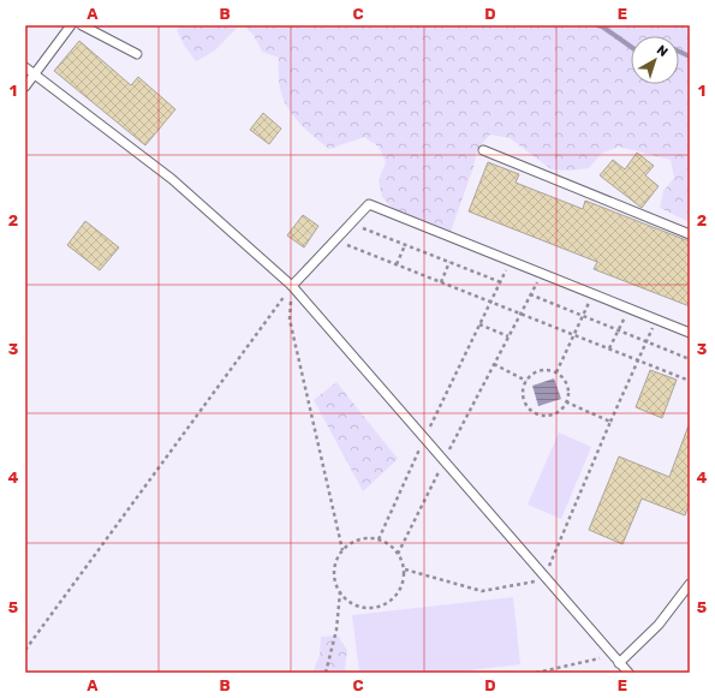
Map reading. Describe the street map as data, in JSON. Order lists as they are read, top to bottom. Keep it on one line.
{"north":"top right","grid":{"columns":["A","B","C","D","E"],"rows":["1","2","3","4","5"]}}
